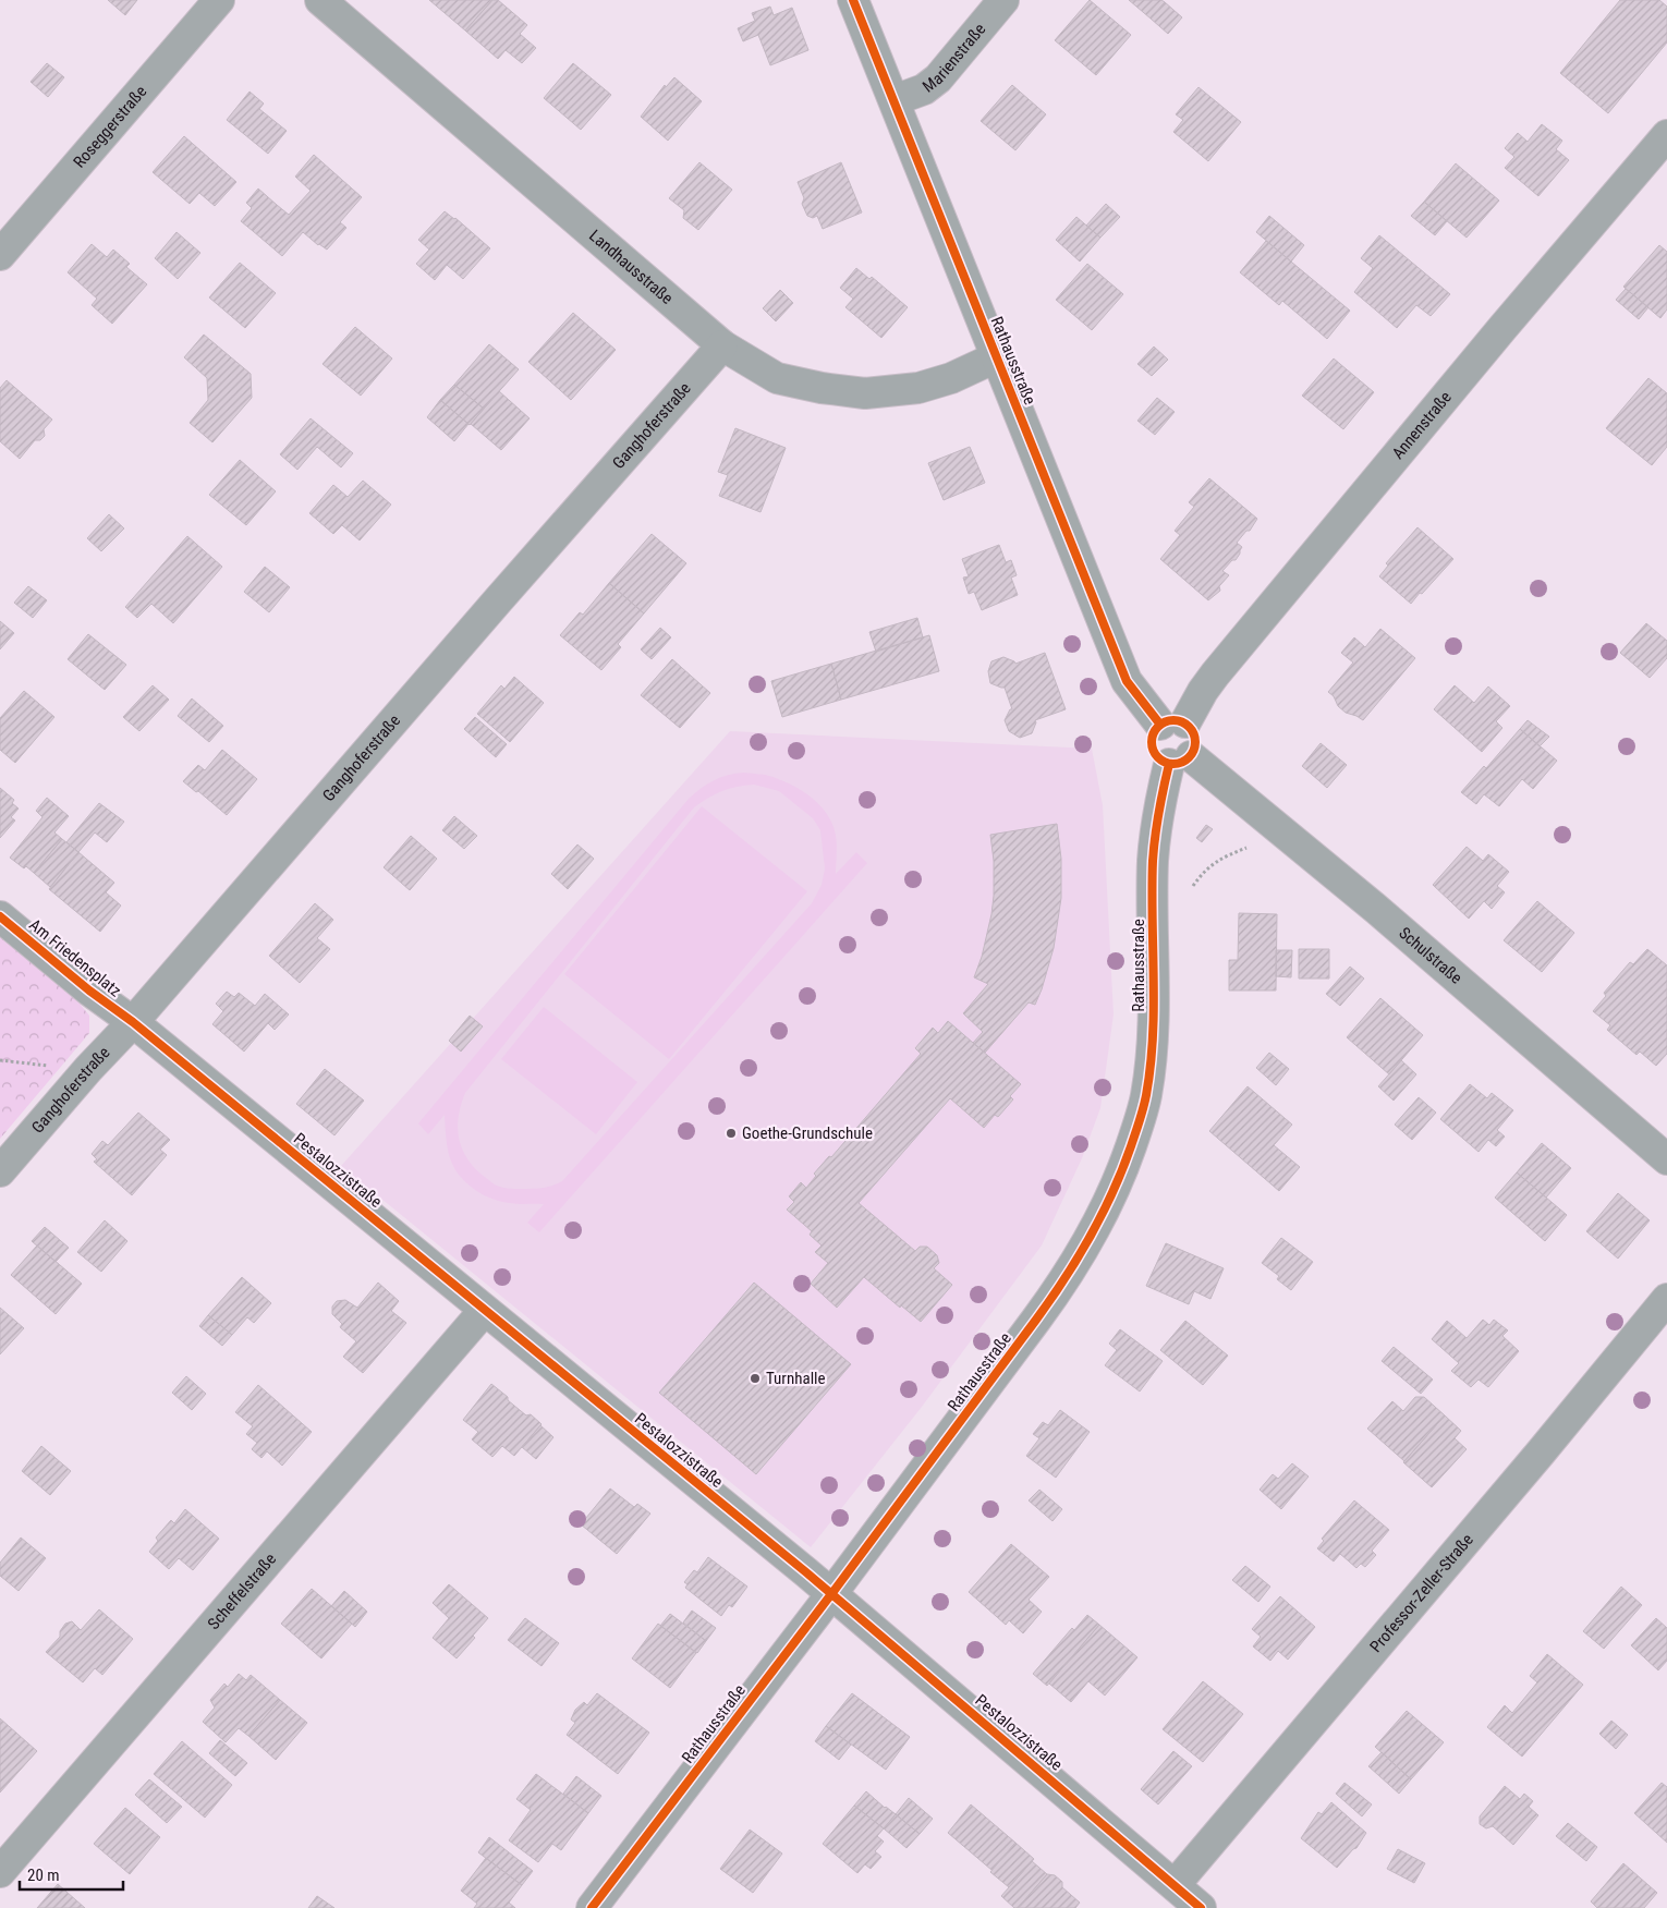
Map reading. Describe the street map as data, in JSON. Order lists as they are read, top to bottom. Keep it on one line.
{"streets":{"street":["Marienstraße","Roseggerstraße","Landhausstraße","Rathausstraße","Ganghoferstraße","Annenstraße","Schulstraße","Am Friedensplatz","Pestalozzistraße","Scheffelstraße","Professor-Zeller-Straße"]},"crossings":[["Marienstraße","Rathausstraße"],["Landhausstraße","Rathausstraße"],["Landhausstraße","Ganghoferstraße"],["Rathausstraße","Annenstraße"],["Rathausstraße","Schulstraße"],["Rathausstraße","Pestalozzistraße"],["Ganghoferstraße","Am Friedensplatz"],["Ganghoferstraße","Pestalozzistraße"],["Annenstraße","Schulstraße"],["Am Friedensplatz","Pestalozzistraße"],["Pestalozzistraße","Scheffelstraße"],["Pestalozzistraße","Professor-Zeller-Straße"]],"places":["Goethe-Grundschule","Turnhalle"],"scale_bar":"20 m"}
